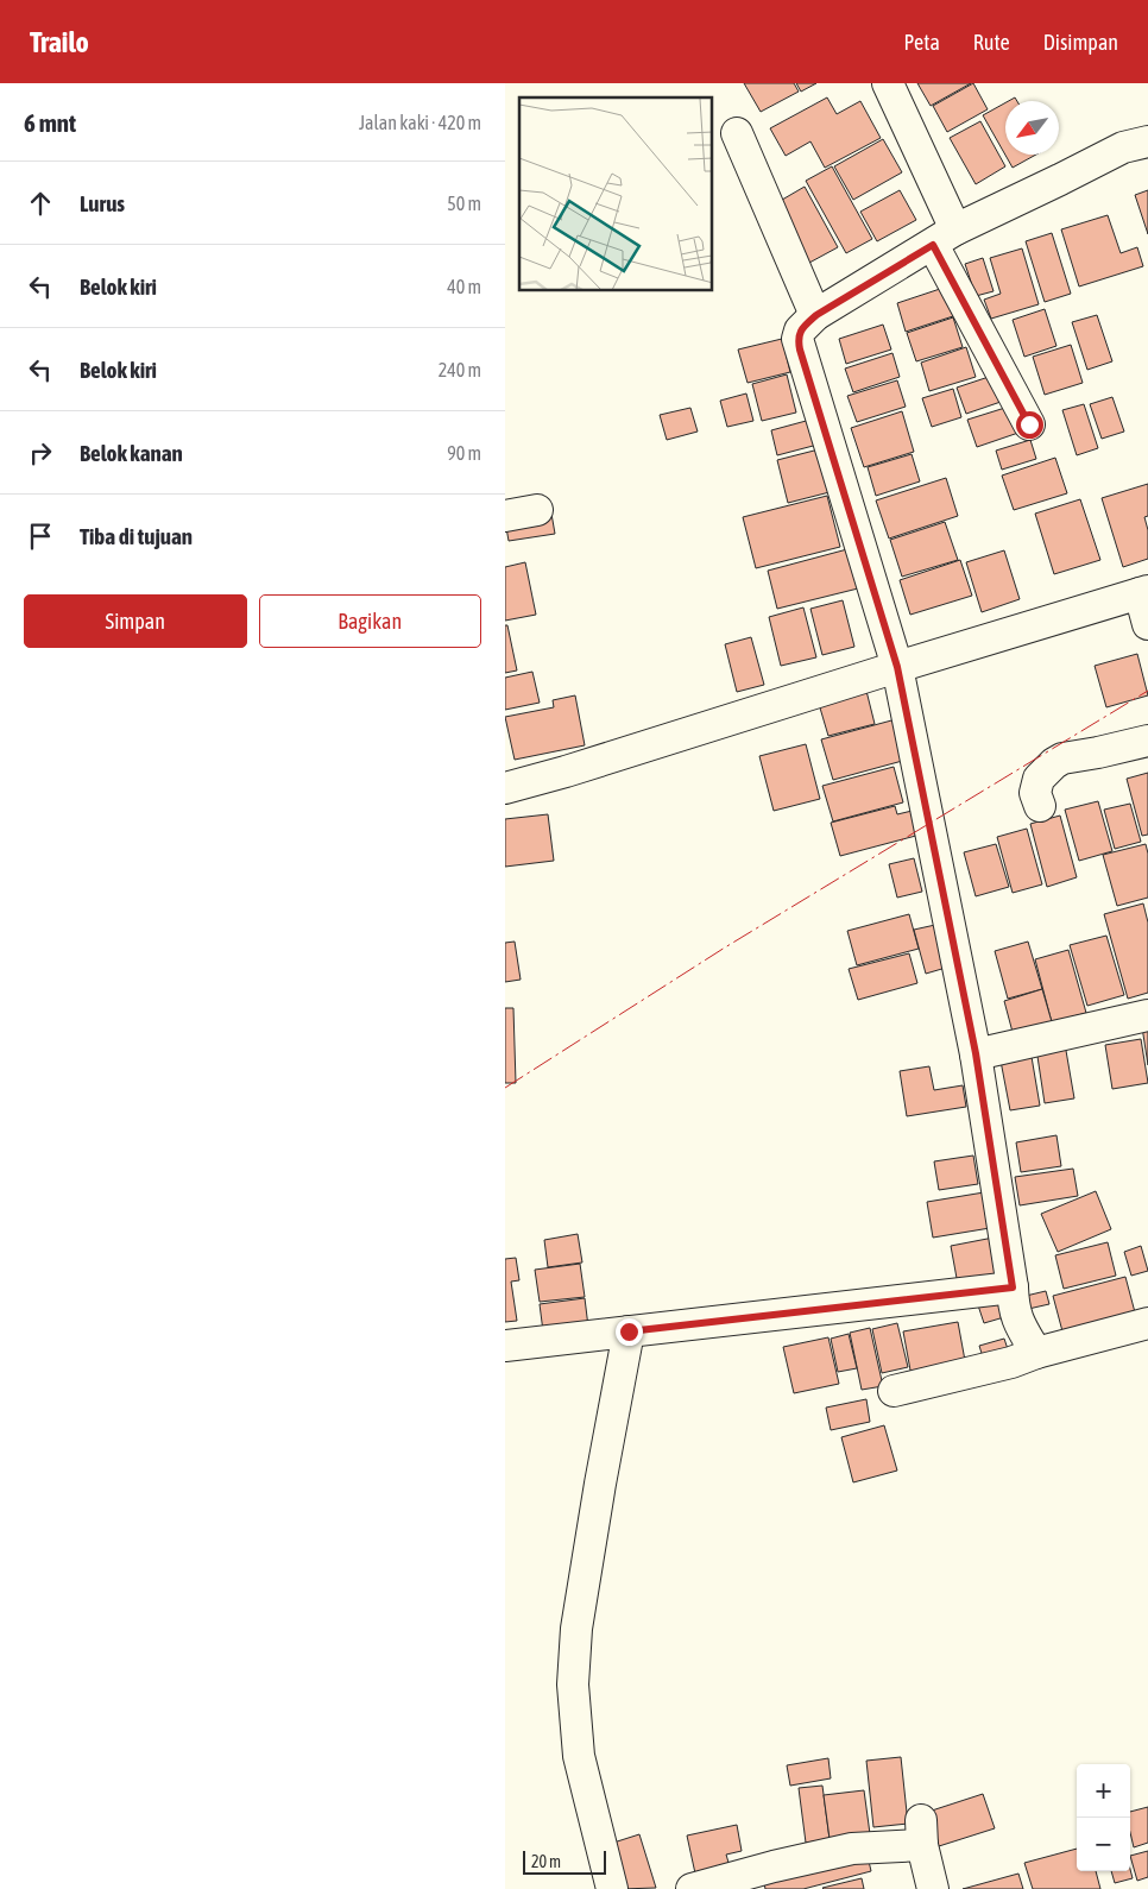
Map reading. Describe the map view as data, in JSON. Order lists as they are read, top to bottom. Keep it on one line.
{"scale_bar":"20 m","north":"bottom left","page":{"header":"Trailo","nav":["Peta","Rute","Disimpan"],"heading":["6 mnt","Jalan kaki · 420 m"],"list":[["Lurus","50 m"],["Belok kiri","40 m"],["Belok kiri","240 m"],["Belok kanan","90 m"],"Tiba di tujuan"],"buttons":["Simpan","Bagikan"],"map_buttons":["+","−"],"scale":"20 m"}}
